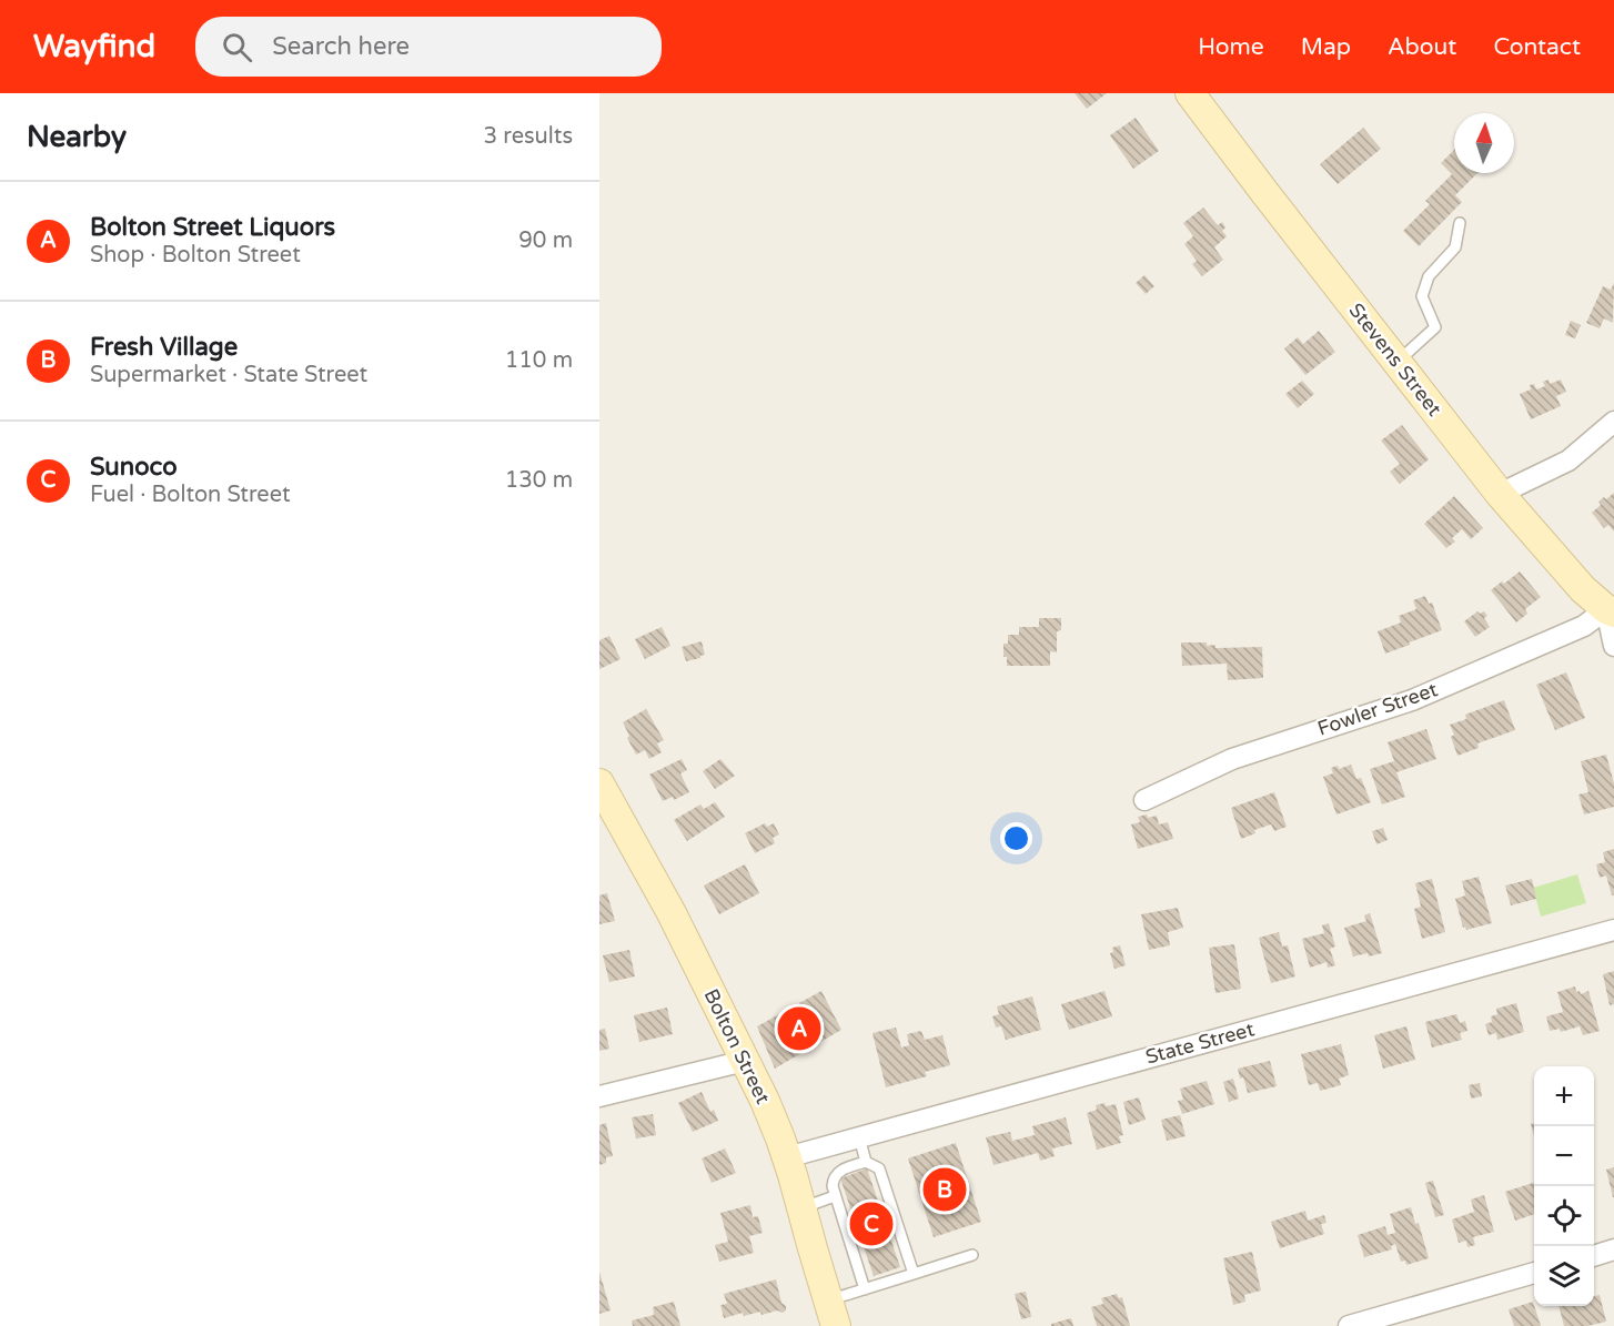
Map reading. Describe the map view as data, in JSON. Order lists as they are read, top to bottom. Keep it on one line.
{"streets":{"street":["Stevens Street","Fowler Street","State Street","Bolton Street"]},"crossings":[["Stevens Street","Fowler Street"],["State Street","Bolton Street"]],"north":"top","page":{"header":"Wayfind","search":"Search here","nav":["Home","Map","About","Contact"],"heading":["Nearby","3 results"],"list":[{"mark":"A","name":"Bolton Street Liquors","note":"Shop · Bolton Street","value":"90 m"},{"mark":"B","name":"Fresh Village","note":"Supermarket · State Street","value":"110 m"},{"mark":"C","name":"Sunoco","note":"Fuel · Bolton Street","value":"130 m"}],"pins":["A","B","C"],"map_buttons":["+","−"]}}
